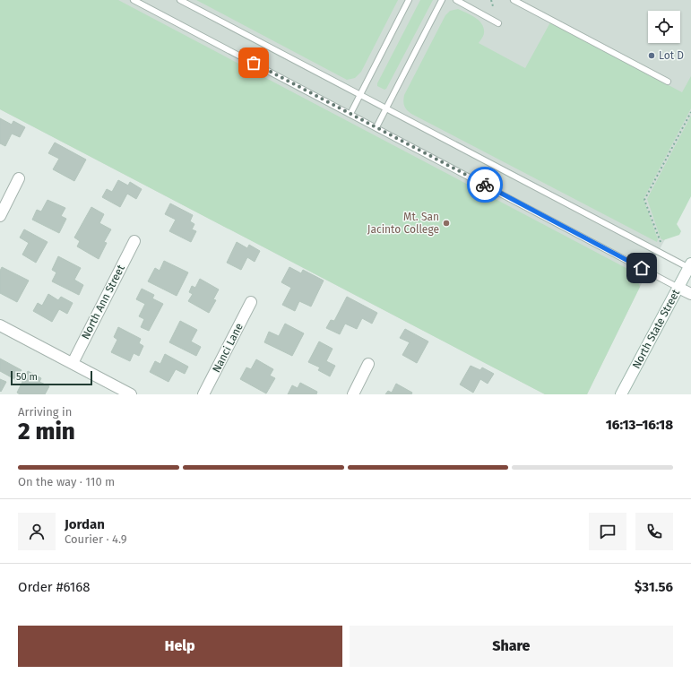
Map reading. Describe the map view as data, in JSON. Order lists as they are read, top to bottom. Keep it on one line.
{"streets":{"street":["North Ann Street","North State Street","Nanci Lane"]},"places":["Lot D","Mt. San Jacinto College"],"scale_bar":"50 m","page":{"scale":"50 m","heading":["2 min","Arriving in","16:13–16:18"],"panel":["Jordan","Courier · 4.9","Order #6168","$31.56"],"bar":"On the way · 110 m","buttons":["Help","Share"]}}
